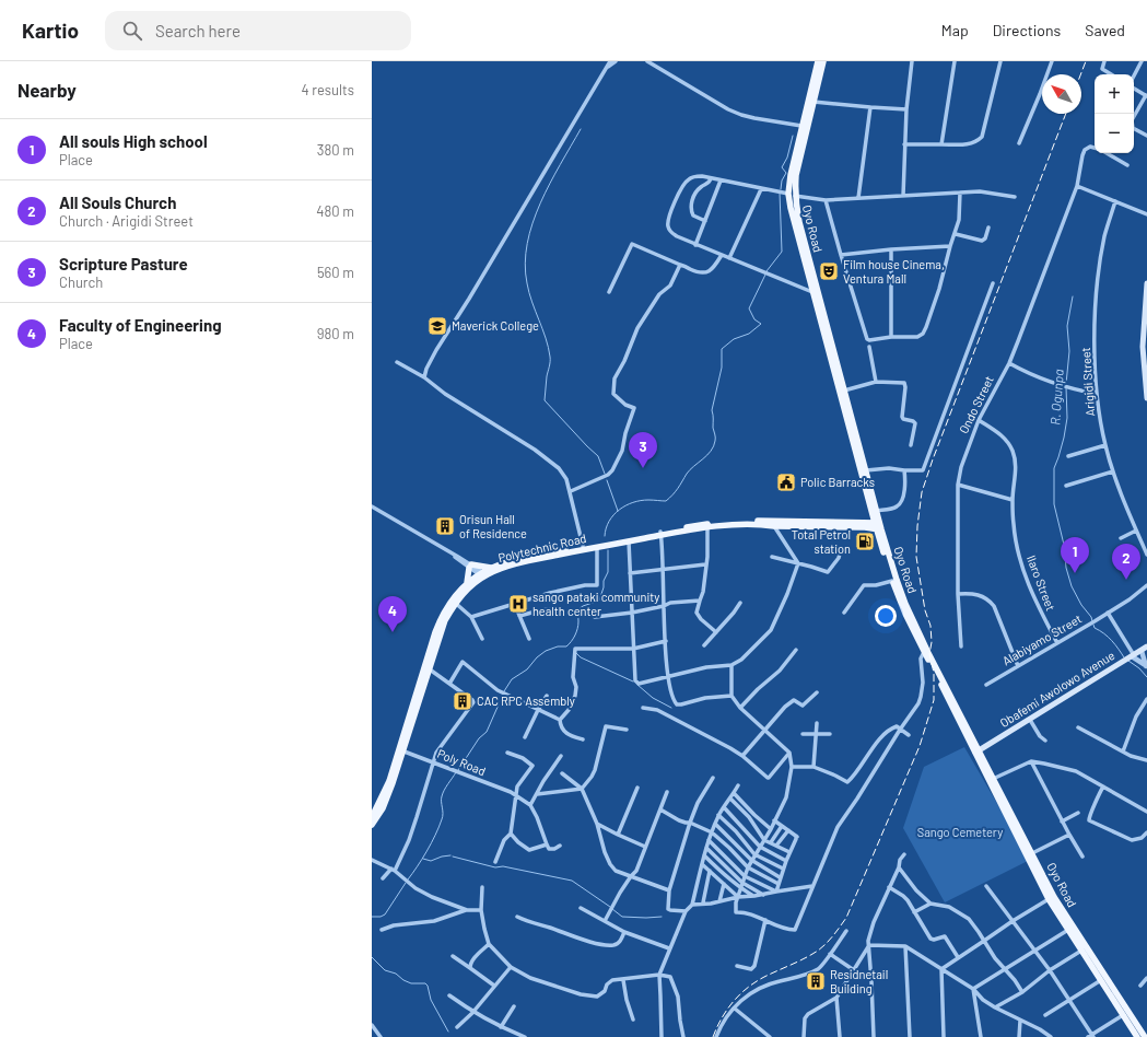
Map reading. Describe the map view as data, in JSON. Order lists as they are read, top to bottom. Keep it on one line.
{"streets":{"main road":["Oyo Road","Polytechnic Road","Obafemi Awolowo Avenue"],"street":["Arigidi Street","Ondo Street","Ilaro Street","Alabiyamo Street","Poly Road"]},"crossings":[["Oyo Road","Polytechnic Road"],["Oyo Road","Obafemi Awolowo Avenue"],["Ondo Street","Ilaro Street"],["Polytechnic Road","Poly Road"],["Ilaro Street","Alabiyamo Street"]],"water":["R. Ogunpa"],"parks":["Sango Cemetery"],"places":{"theatre":["Film house Cinema, Ventura Mall"],"school or university":["Maverick College"],"public building":["Polic Barracks"],"building":["Orisun Hall of Residence","CAC RPC Assembly","Residnetail Building"],"fuel station":["Total Petrol station"],"hospital":["sango pataki community health center"]},"north":"top left","page":{"header":"Kartio","search":"Search here","nav":["Map","Directions","Saved"],"heading":["Nearby","4 results"],"map_buttons":["+","−"],"list":[{"mark":"1","name":"All souls High school","note":"Place","value":"380 m"},{"mark":"2","name":"All Souls Church","note":"Church · Arigidi Street","value":"480 m"},{"mark":"3","name":"Scripture Pasture","note":"Church","value":"560 m"},{"mark":"4","name":"Faculty of Engineering","note":"Place","value":"980 m"}],"pins":["3","1","2","4"]}}
